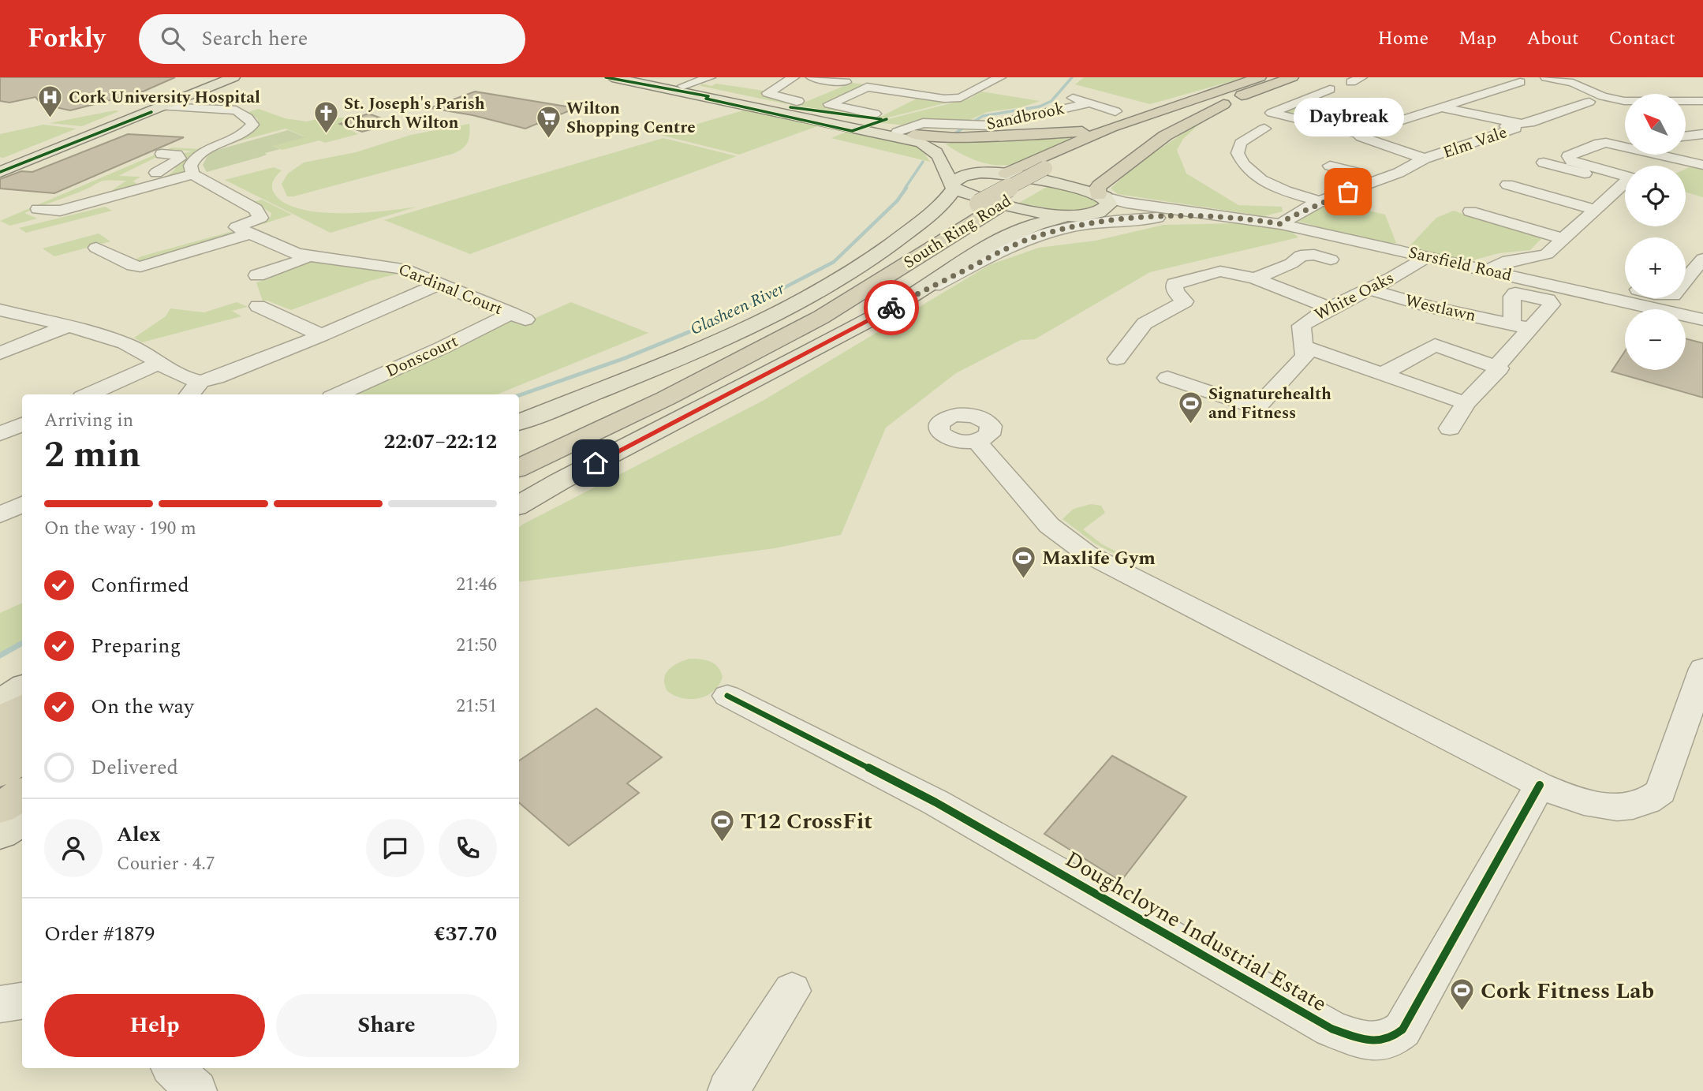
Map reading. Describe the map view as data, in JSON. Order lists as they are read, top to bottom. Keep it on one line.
{"streets":{"highway":["South Ring Road"],"street":["Sandbrook","Elm Vale","Sarsfield Road","Cardinal Court","White Oaks","Westlawn","Donscourt","Doughcloyne Industrial Estate"]},"crossings":[["Elm Vale","Sarsfield Road"],["Sarsfield Road","White Oaks"],["Cardinal Court","Donscourt"],["White Oaks","Westlawn"]],"water":["Glasheen River"],"places":{"hospital":["Cork University Hospital"],"church":["St. Joseph's Parish Church Wilton"],"supermarket":["Wilton Shopping Centre"],"other":["Daybreak"],"sports":["Signaturehealth and Fitness","Maxlife Gym","T12 CrossFit","Cork Fitness Lab"]},"north":"top left","page":{"header":"Forkly","search":"Search here","nav":["Home","Map","About","Contact"],"map_buttons":["+","−"],"bubble":"Daybreak","heading":["2 min","Arriving in","22:07–22:12"],"panel":["Alex","Courier · 4.7","Order #1879","€37.70"],"bar":"On the way · 190 m","list":[["Confirmed","21:46"],["Preparing","21:50"],["On the way","21:51"],"Delivered"],"buttons":["Help","Share"]}}
